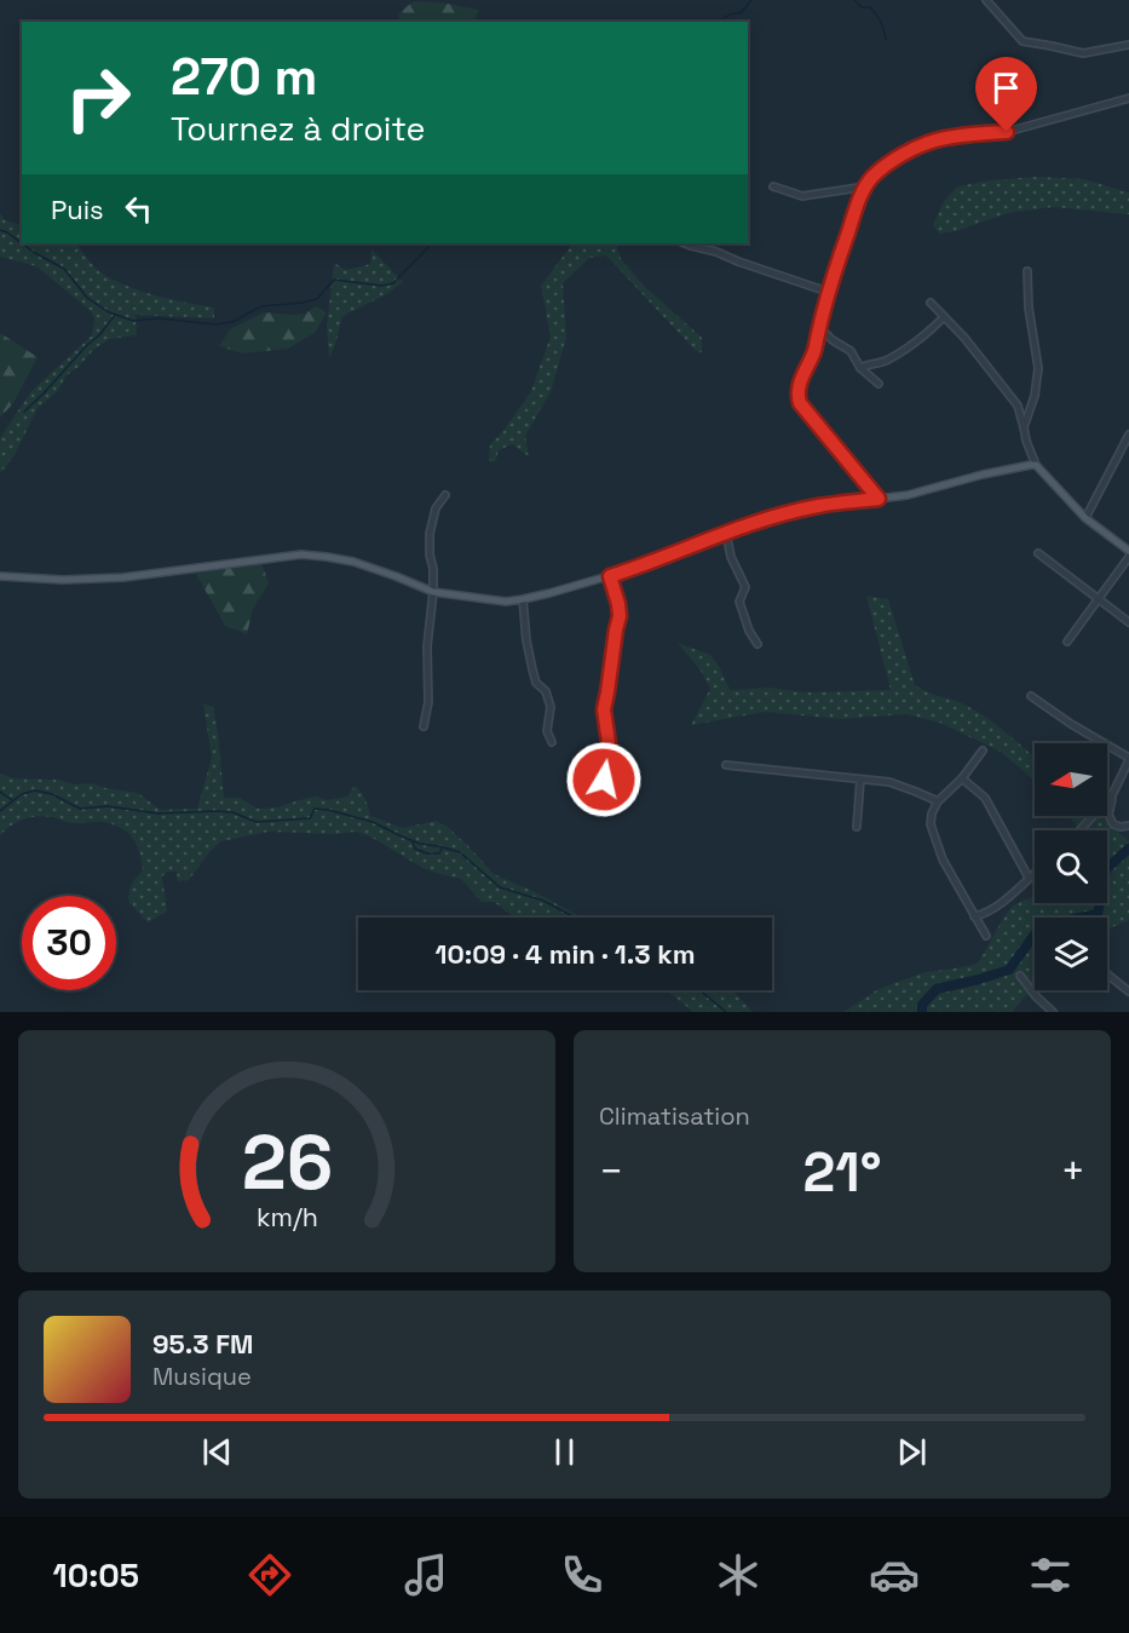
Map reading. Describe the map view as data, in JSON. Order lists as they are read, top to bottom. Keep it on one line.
{"north":"left","page":{"turn":["270 m","Tournez à droite"],"then":"Puis","limit":"30","trip":"10:09 · 4 min · 1.3 km","tile":"Climatisation","heat":["−","21°","+"],"song":["95.3 FM","Musique"],"tabs":"10:05","gauge":["26","km/h"]}}
